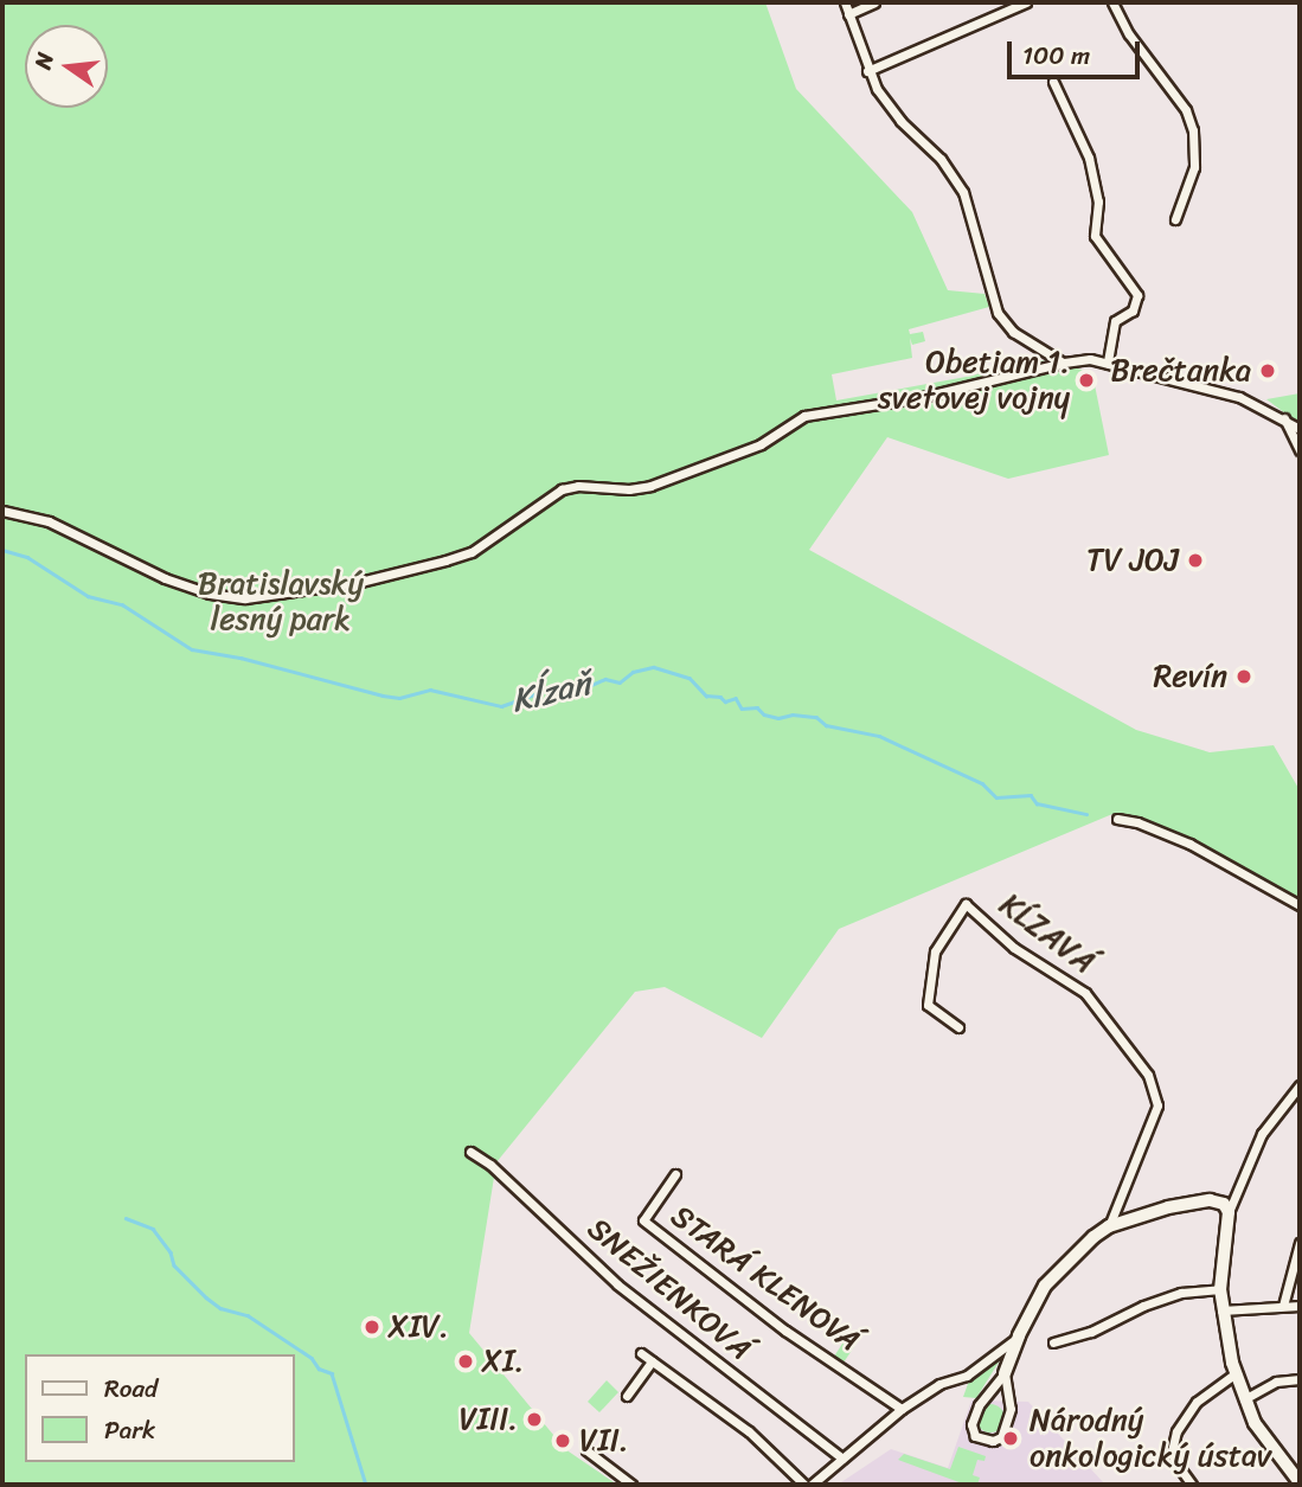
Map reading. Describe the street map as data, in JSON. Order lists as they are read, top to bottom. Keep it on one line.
{"streets":{"street":["KĹZAVÁ","STARÁ KLENOVÁ","SNEŽIENKOVÁ"]},"water":["Kĺzaň"],"parks":["Bratislavský lesný park"],"places":["Brečtanka","Obetiam 1. svetovej vojny","TV JOJ","Revín","XIV.","XI.","VIII.","Národný onkologický ústav","VII."],"legend":["Road","Park"],"scale_bar":"100 m","north":"left"}
